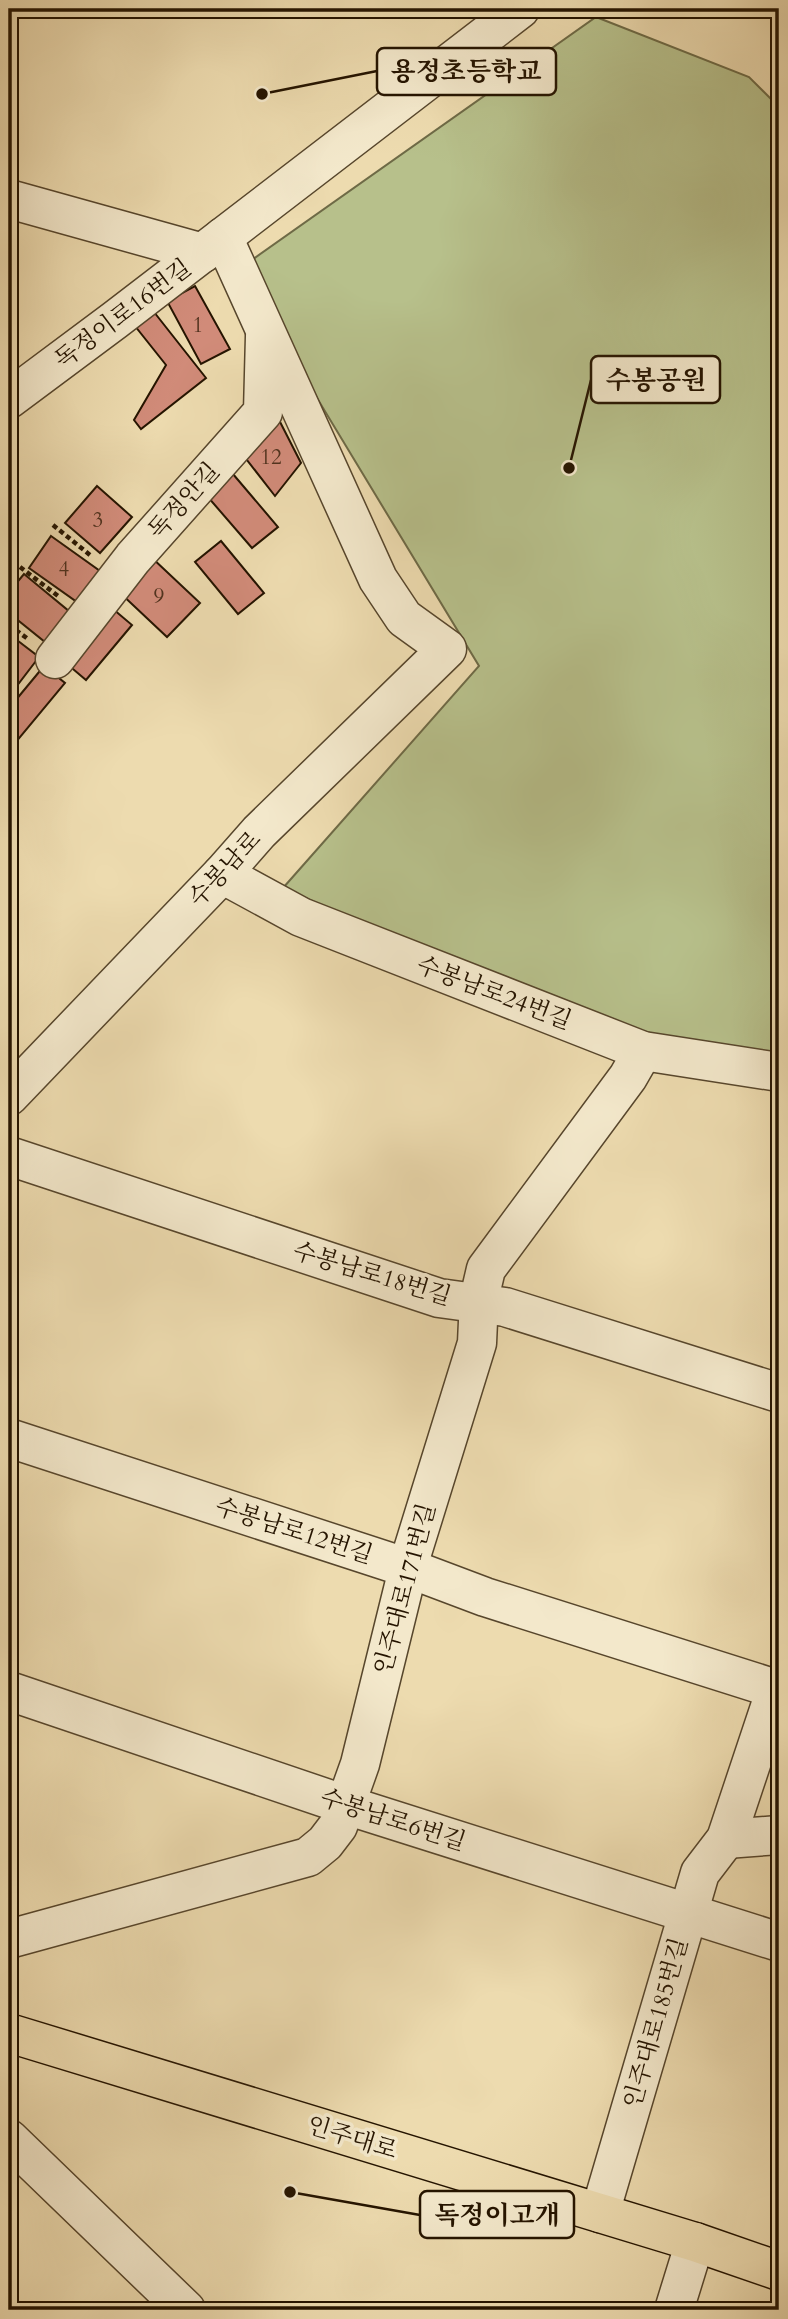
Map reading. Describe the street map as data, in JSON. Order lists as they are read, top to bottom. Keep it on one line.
{"streets":{"main road":["인주대로"],"street":["독정이로16번길","독정안길","수봉남로","수봉남로24번길","수봉남로18번길","수봉남로12번길","인주대로171번길","수봉남로6번길","인주대로185번길"]},"crossings":[["독정이로16번길","독정안길"],["독정안길","수봉남로"],["수봉남로","수봉남로24번길"],["수봉남로24번길","인주대로171번길"],["수봉남로18번길","인주대로171번길"],["수봉남로12번길","인주대로171번길"],["수봉남로12번길","인주대로185번길"],["인주대로171번길","수봉남로6번길"],["수봉남로6번길","인주대로185번길"],["인주대로185번길","인주대로"]],"places":["용정초등학교","수봉공원","독정이고개"],"house_numbers":["1","12","3","4","9"]}
